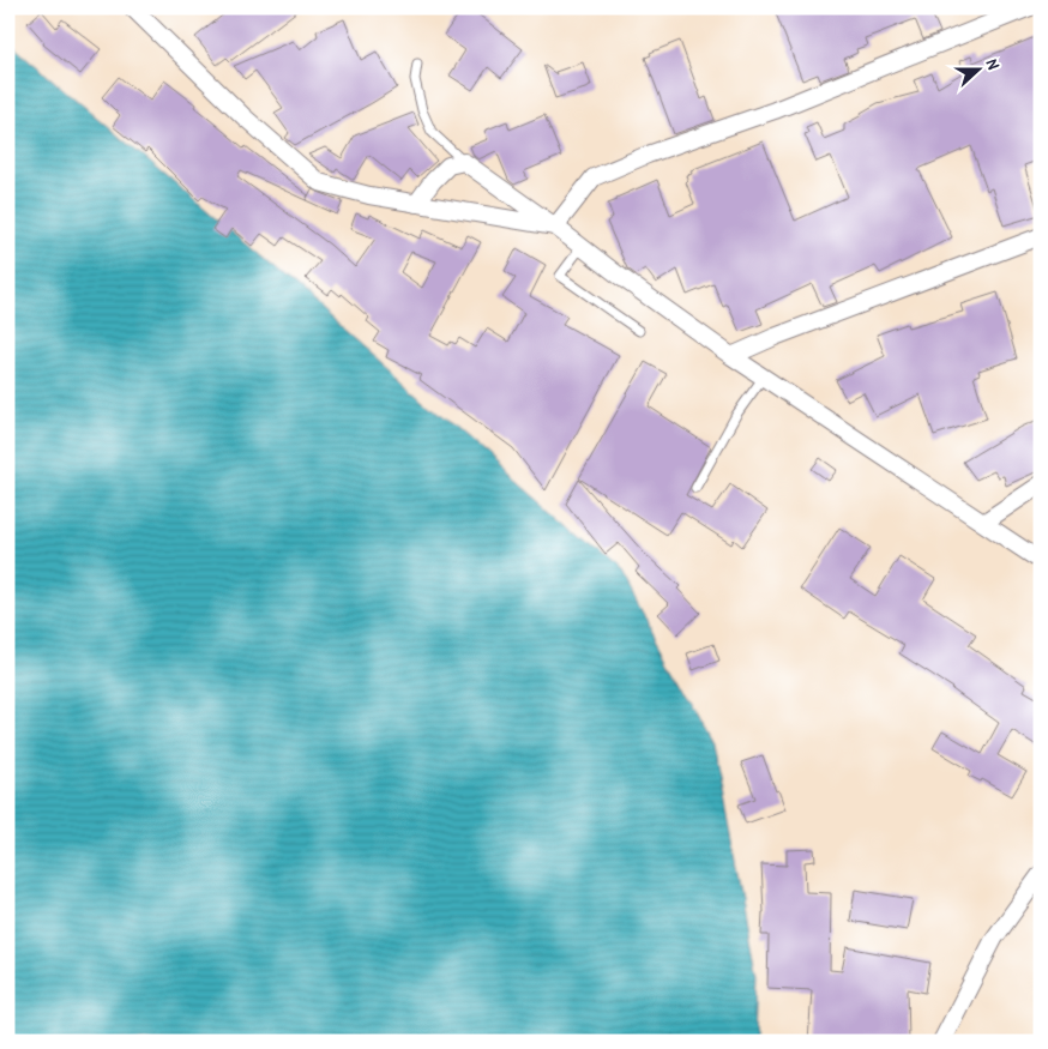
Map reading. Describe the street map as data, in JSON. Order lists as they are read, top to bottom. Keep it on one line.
{"north":"right"}
